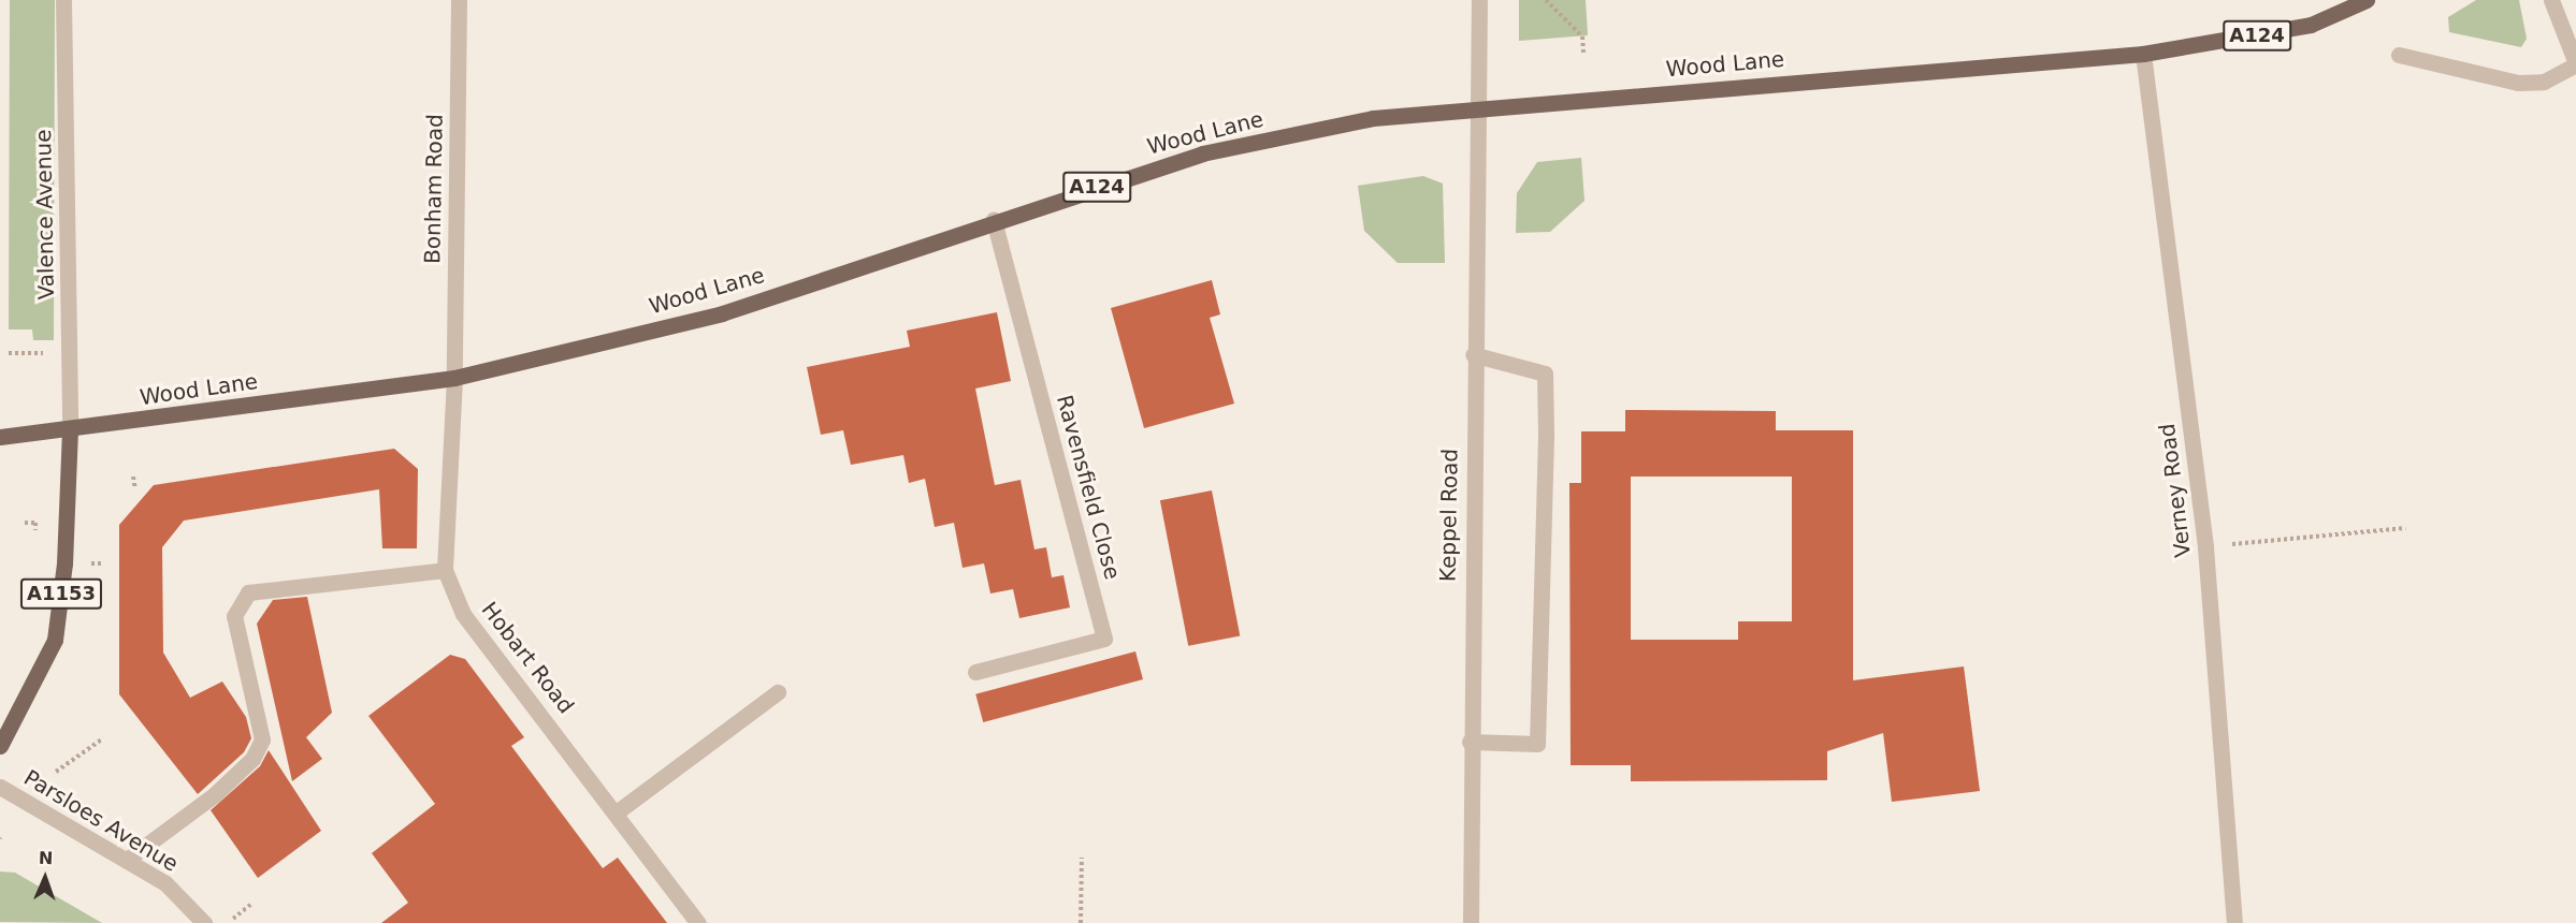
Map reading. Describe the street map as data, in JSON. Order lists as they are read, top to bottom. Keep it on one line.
{"streets":{"main road":["A124","Wood Lane","A1153"],"street":["Bonham Road","Valence Avenue","Ravensfield Close","Verney Road","Keppel Road","Hobart Road","Parsloes Avenue"]},"crossings":[["Wood Lane","Bonham Road"],["Wood Lane","Valence Avenue"],["Wood Lane","Ravensfield Close"],["Wood Lane","Verney Road"],["Wood Lane","Keppel Road"],["Wood Lane","A1153"],["Wood Lane","Hobart Road"],["Bonham Road","Hobart Road"],["Valence Avenue","A1153"]],"north":"top"}
